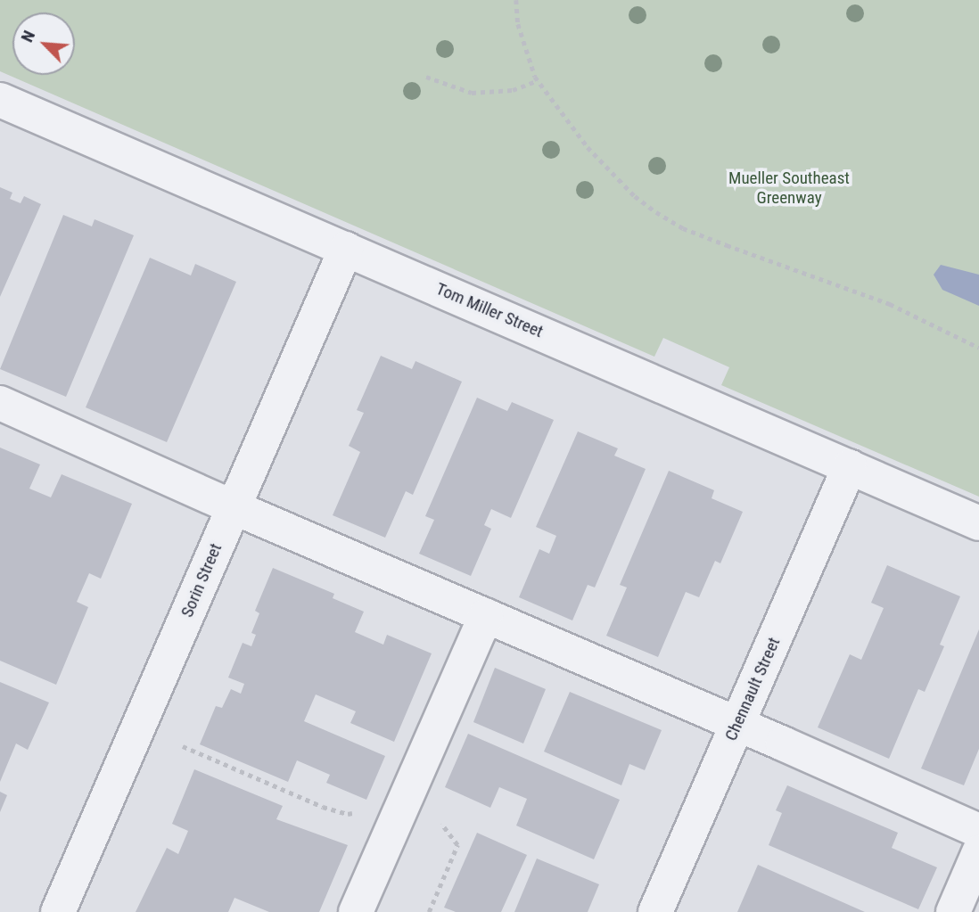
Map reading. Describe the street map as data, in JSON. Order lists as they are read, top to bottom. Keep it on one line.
{"streets":{"street":["Tom Miller Street","Sorin Street","Chennault Street"]},"crossings":[["Tom Miller Street","Sorin Street"],["Tom Miller Street","Chennault Street"]],"parks":["Mueller Southeast Greenway"],"north":"top left"}
